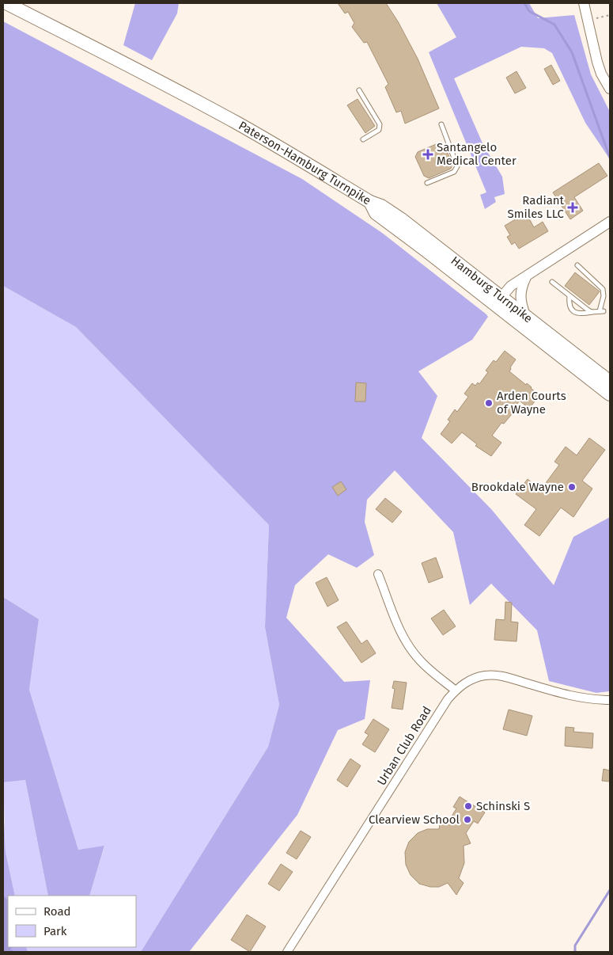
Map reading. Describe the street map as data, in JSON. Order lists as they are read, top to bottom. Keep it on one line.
{"streets":{"main road":["Paterson-Hamburg Turnpike","Hamburg Turnpike"],"street":["Urban Club Road"]},"crossings":[["Paterson-Hamburg Turnpike","Hamburg Turnpike"]],"places":{"health":["Santangelo Medical Center","Radiant Smiles LLC"],"other":["Arden Courts of Wayne","Brookdale Wayne","Schinski S","Clearview School"]},"legend":["Road","Park"]}
